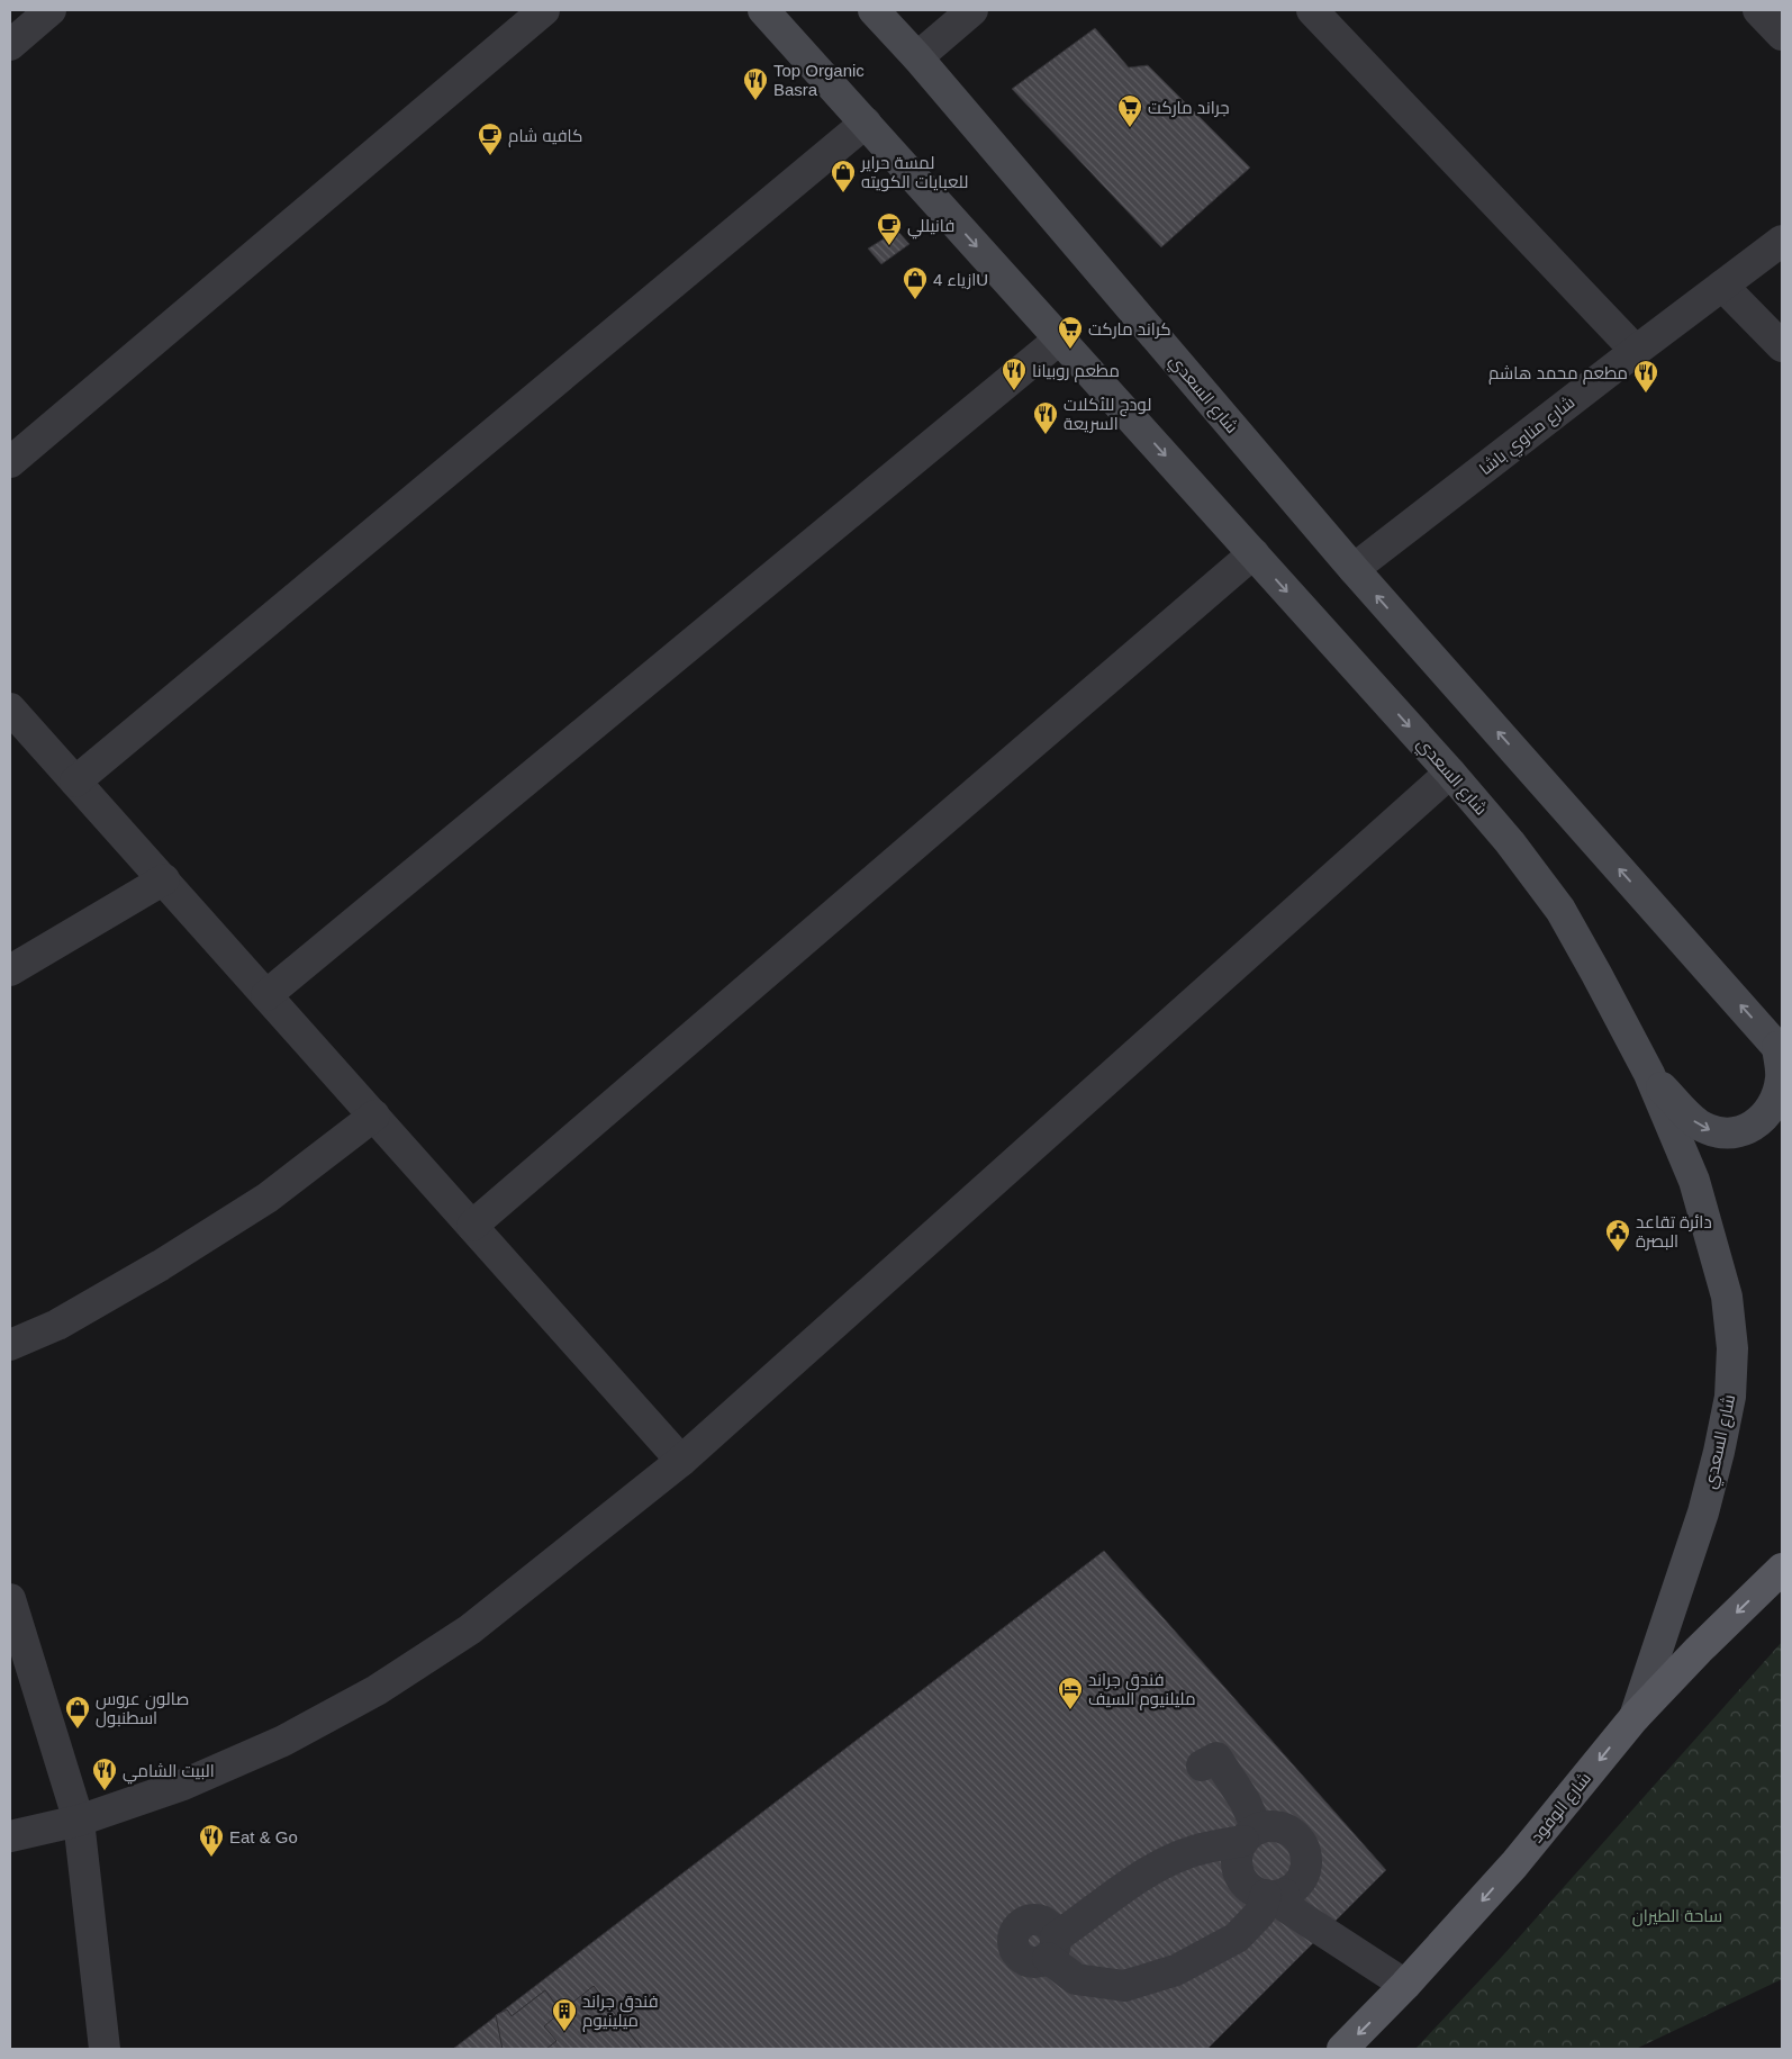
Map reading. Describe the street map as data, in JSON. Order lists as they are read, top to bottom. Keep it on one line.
{"streets":{"main road":["شارع السعدي","شارع الوفود"],"street":["شارع مناوي باشا"]},"crossings":[["شارع السعدي","شارع مناوي باشا"],["شارع السعدي","شارع الوفود"]],"one_way":["شارع الوفود"],"parks":["ساحة الطيران"],"places":{"restaurant":["Top Organic Basra","مطعم روبيانا","مطعم محمد هاشم","لودج للأكلات السريعة","البيت الشامي","Eat & Go"],"supermarket":["جراند ماركت","كراند ماركت"],"cafe":["كافيه شام","فانيللي"],"shop":["لمسة حراير للعبايات الكويته","ازياء 4U","صالون عروس اسطنبول"],"public building":["دائرة تقاعد البصرة"],"hotel":["فندق جراند مليلنيوم السيف"],"building":["فندق جراند ميلينيوم"]}}
